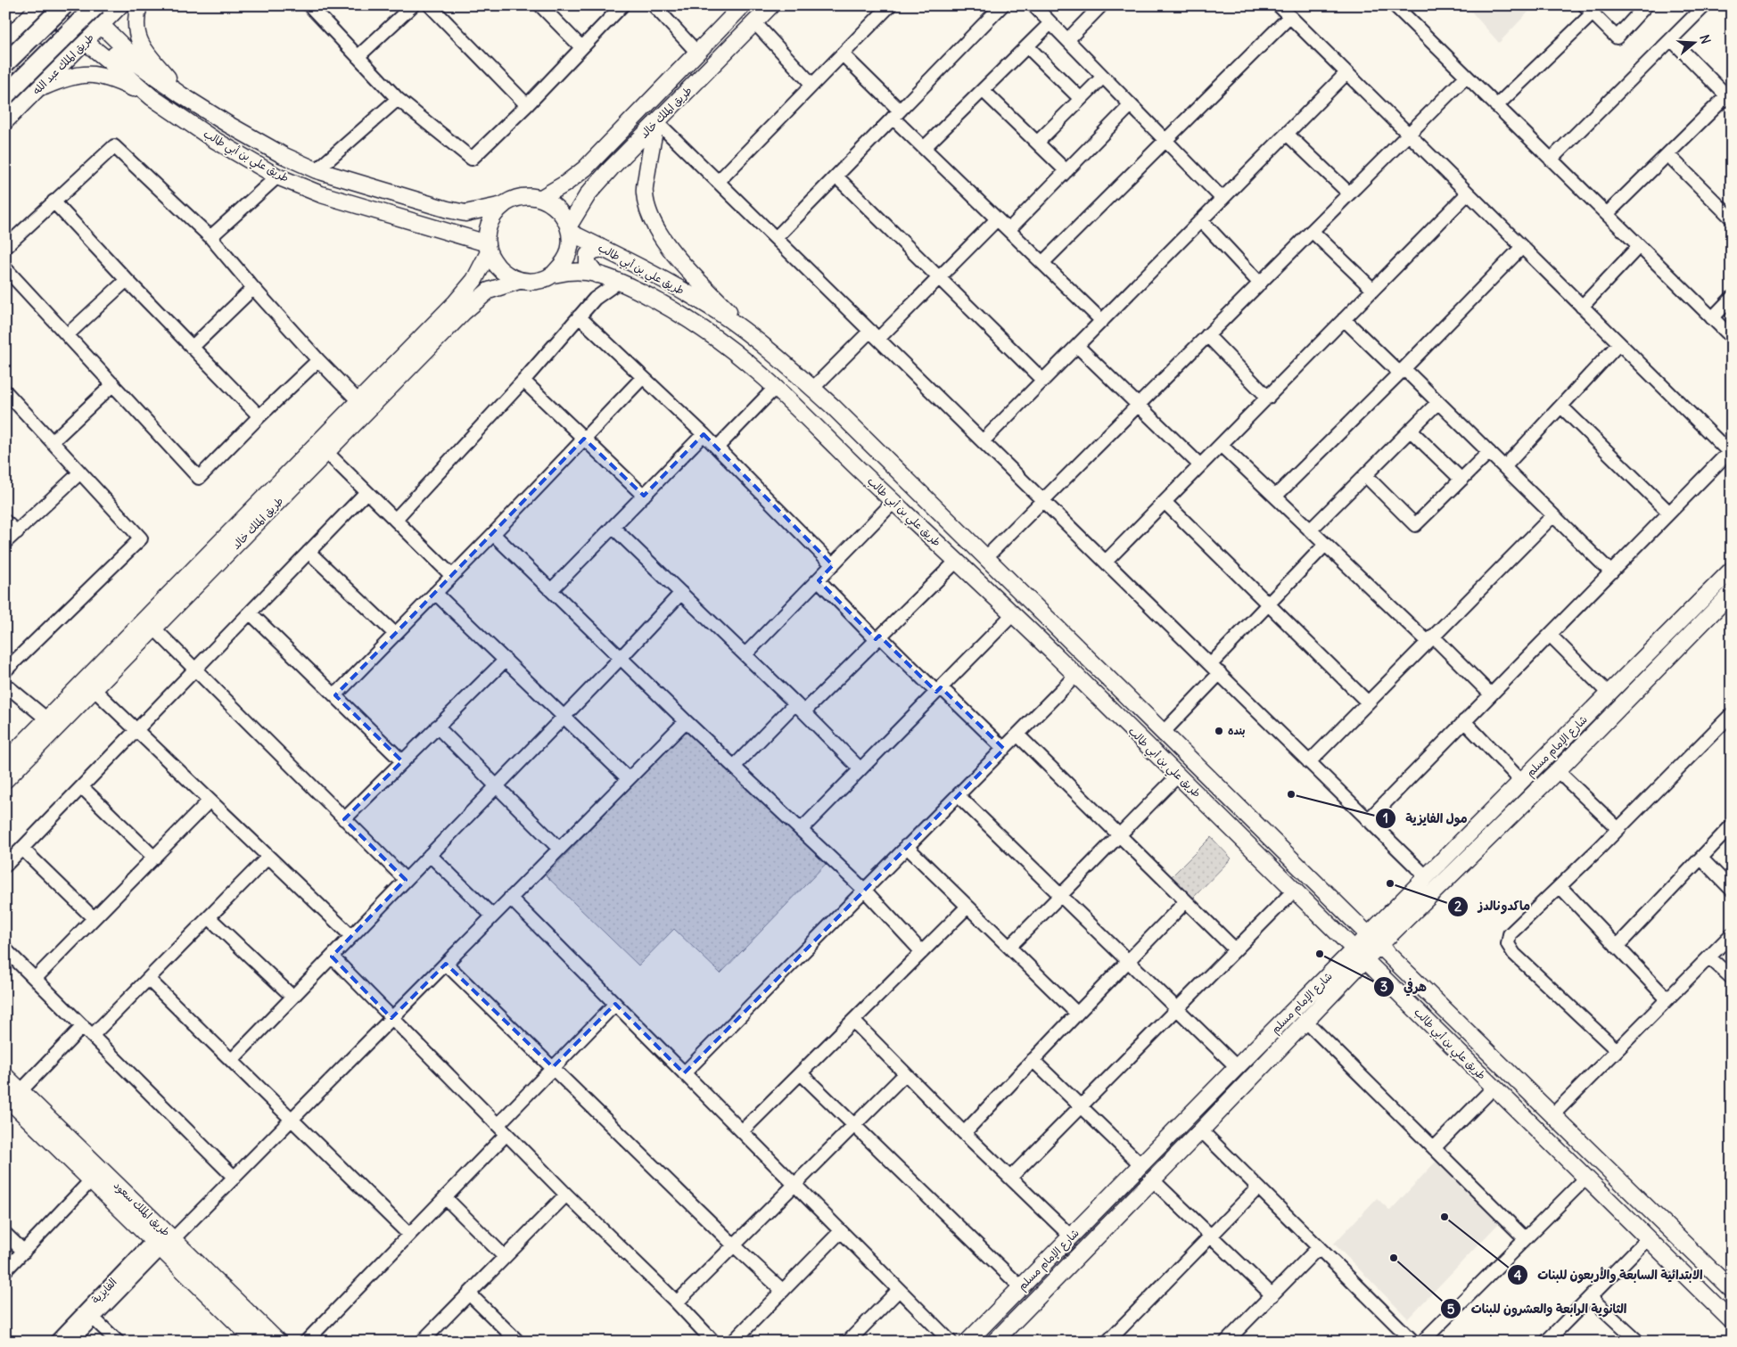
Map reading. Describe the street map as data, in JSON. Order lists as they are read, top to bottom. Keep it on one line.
{"streets":{"highway":["طريق الملك عبد الله"],"main road":["طريق الملك خالد","طريق علي بن أبي طالب","شارع الإمام مسلم","طريق الملك سعود"],"street":["الفايزية"]},"crossings":[["طريق الملك عبد الله","طريق علي بن أبي طالب"],["طريق الملك خالد","طريق علي بن أبي طالب"],["طريق علي بن أبي طالب","شارع الإمام مسلم"],["طريق الملك سعود","الفايزية"]],"places":["بنده","مول الفايزية","ماكدونالدز","هرفي","الابتدائية السابعة والأربعون للبنات","الثانوية الرابعة والعشرون للبنات"],"north":"right"}
